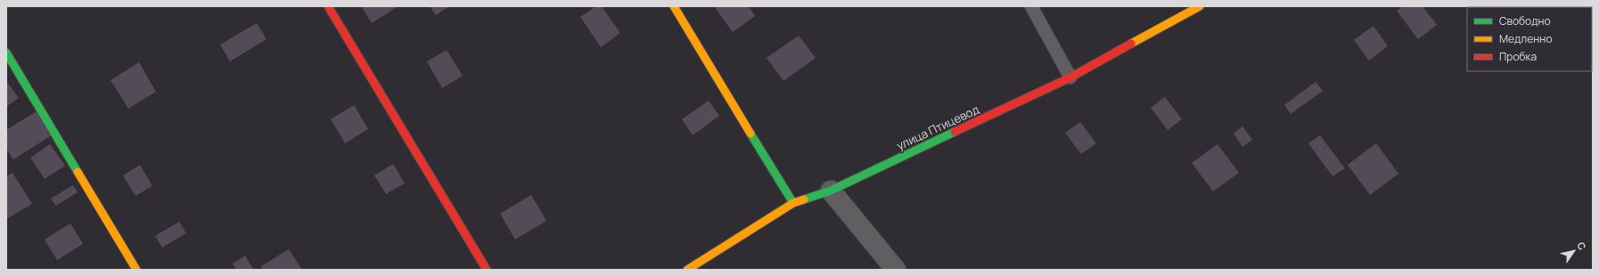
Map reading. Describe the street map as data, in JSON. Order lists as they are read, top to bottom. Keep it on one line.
{"streets":{"street":["улица Птицевод"]},"legend":["Свободно","Медленно","Пробка"],"north":"top right"}
